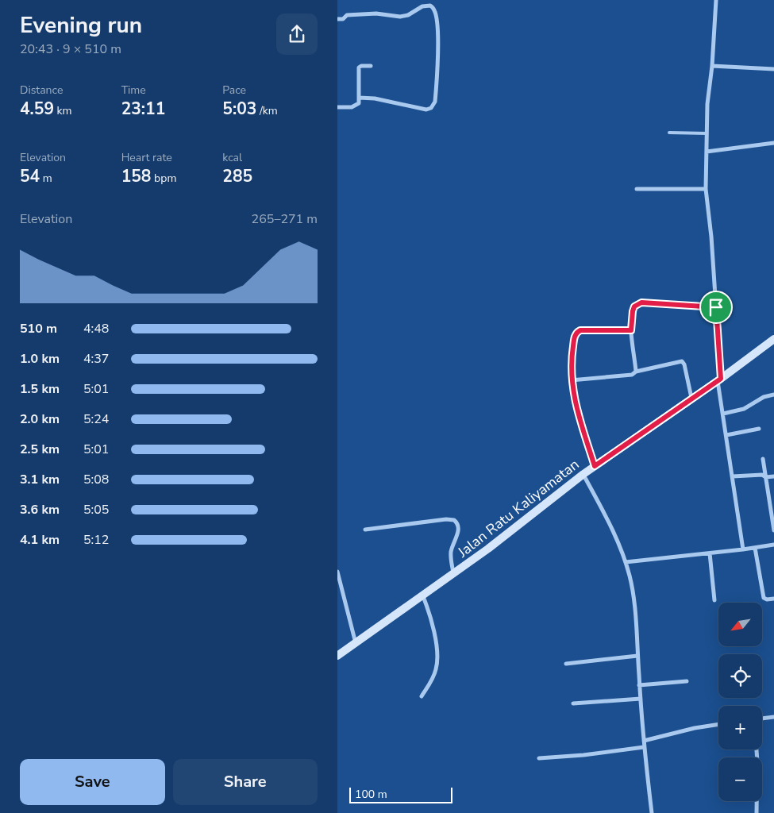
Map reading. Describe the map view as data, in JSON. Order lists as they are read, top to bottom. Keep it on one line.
{"streets":{"main road":["Jalan Ratu Kaliyamatan"]},"scale_bar":"100 m","north":"bottom left","page":{"heading":["Evening run","20:43 · 9 × 510 m"],"stats":[["Distance","4.59 km"],["Time","23:11"],["Pace","5:03 /km"],["Elevation","54 m"],["Heart rate","158 bpm"],["kcal","285"]],"chart":["Elevation","265–271 m"],"list":[{"name":"510 m","note":"4:48"},{"name":"1.0 km","note":"4:37"},{"name":"1.5 km","note":"5:01"},{"name":"2.0 km","note":"5:24"},{"name":"2.5 km","note":"5:01"},{"name":"3.1 km","note":"5:08"},{"name":"3.6 km","note":"5:05"},{"name":"4.1 km","note":"5:12"}],"map_buttons":["+","−"],"buttons":["Save","Share"],"scale":"100 m"}}
